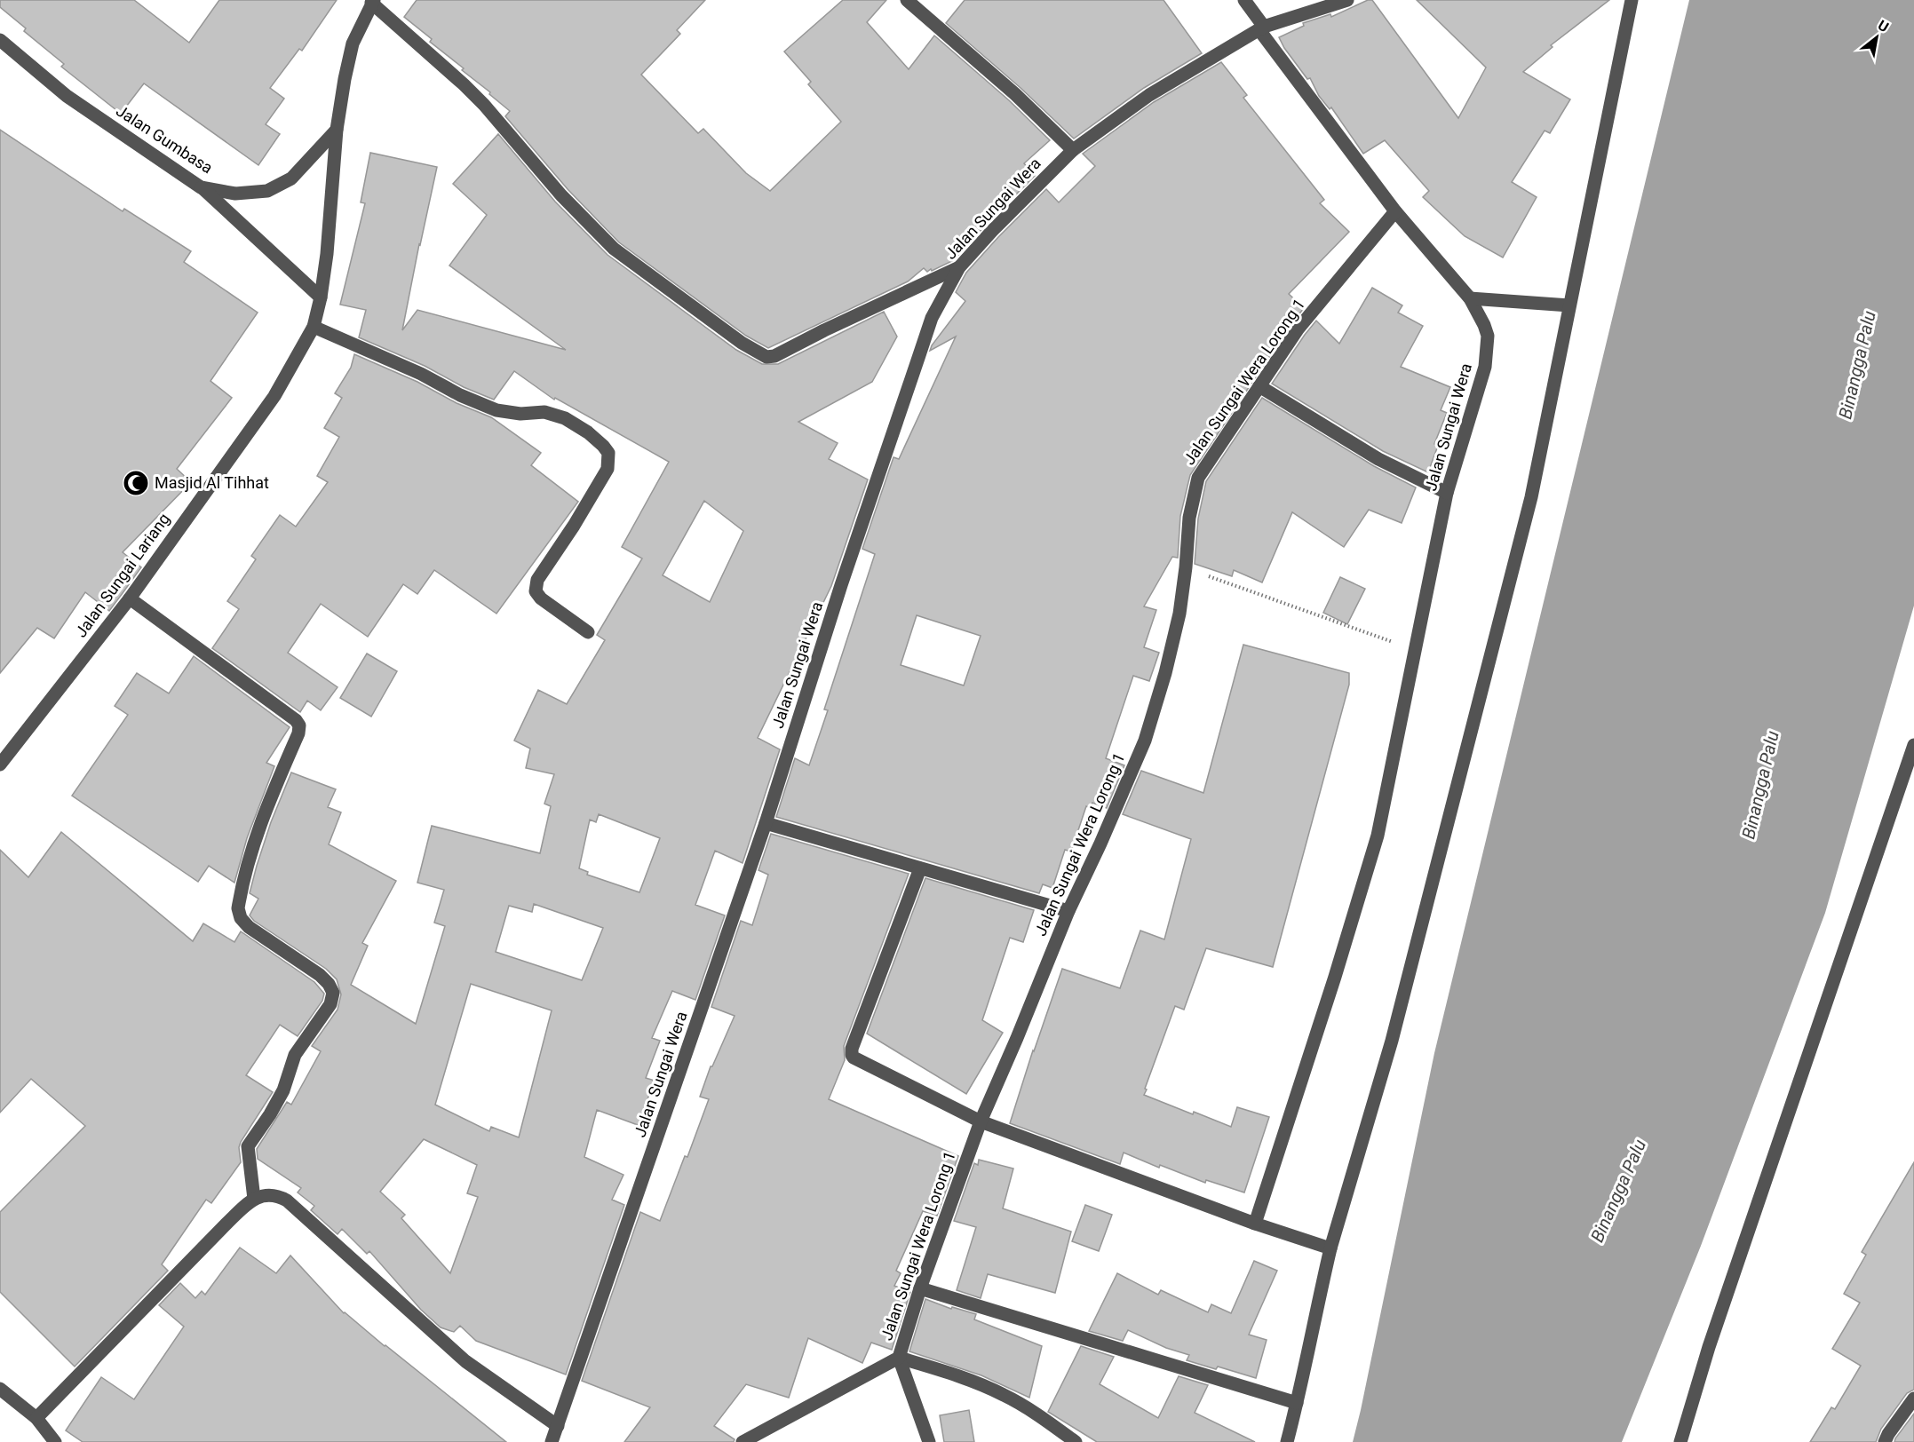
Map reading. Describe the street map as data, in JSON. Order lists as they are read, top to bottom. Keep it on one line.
{"streets":{"street":["Jalan Gumbasa","Jalan Sungai Wera","Jalan Sungai Wera Lorong 1","Jalan Sungai Lariang"]},"crossings":[["Jalan Gumbasa","Jalan Sungai Lariang"],["Jalan Sungai Wera","Jalan Sungai Wera Lorong 1"]],"water":["Binangga Palu"],"places":{"mosque":["Masjid Al Tihhat"]},"north":"top right"}
